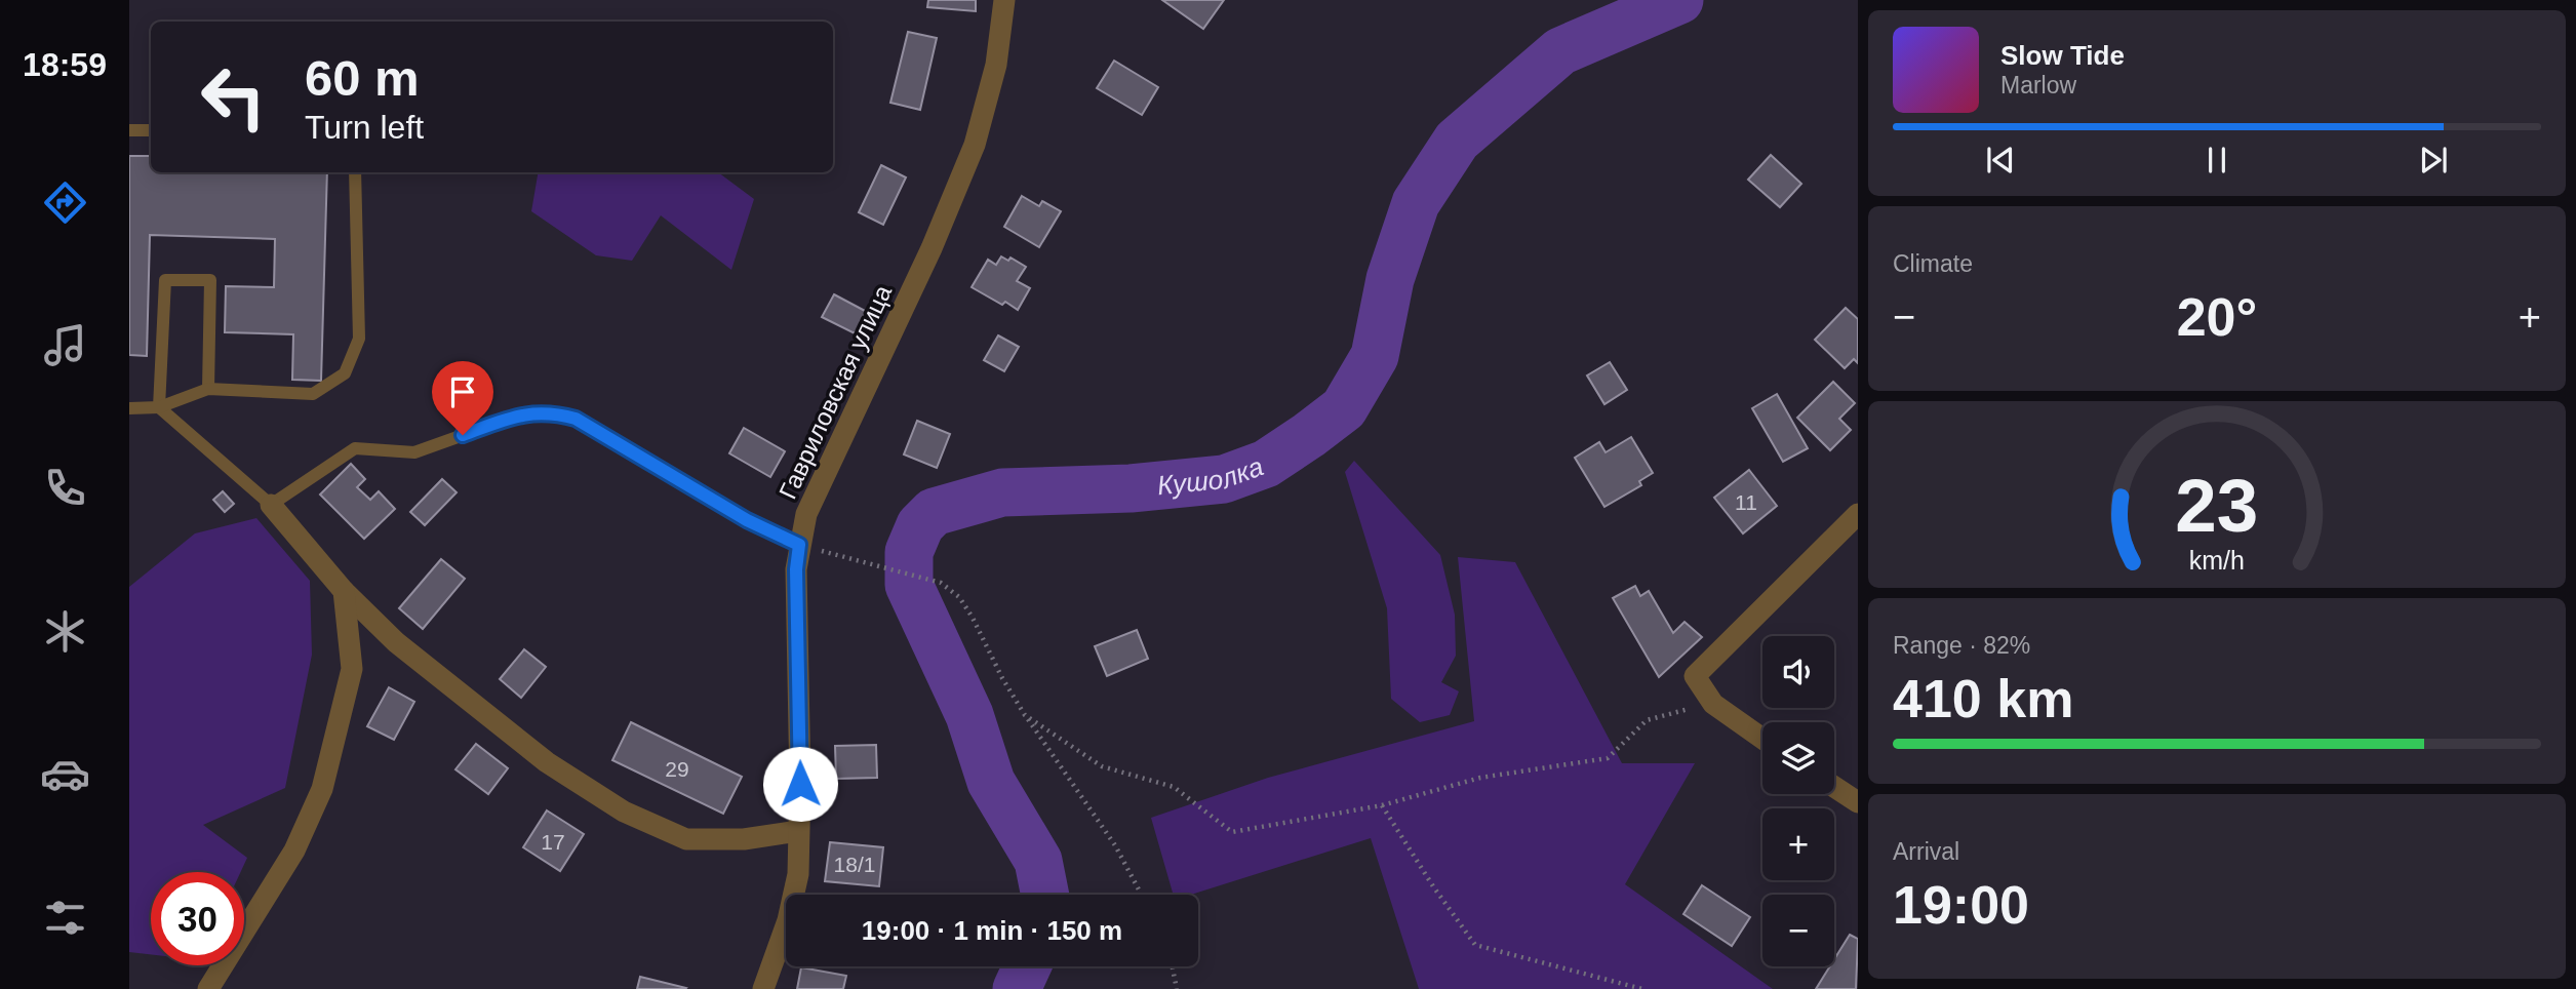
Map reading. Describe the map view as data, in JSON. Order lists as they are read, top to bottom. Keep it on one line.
{"streets":{"street":["Гавриловская улица"]},"water":["Кушолка"],"house_numbers":["11","29","17","18/1"],"page":{"tabs":"18:59","turn":["60 m","Turn left"],"song":["Slow Tide","Marlow"],"tile":["Climate",["Range · 82%","410 km"],["Arrival","19:00"]],"heat":["−","20°","+"],"map_buttons":["+","−"],"limit":"30","trip":"19:00 · 1 min · 150 m","gauge":["23","km/h"]}}
